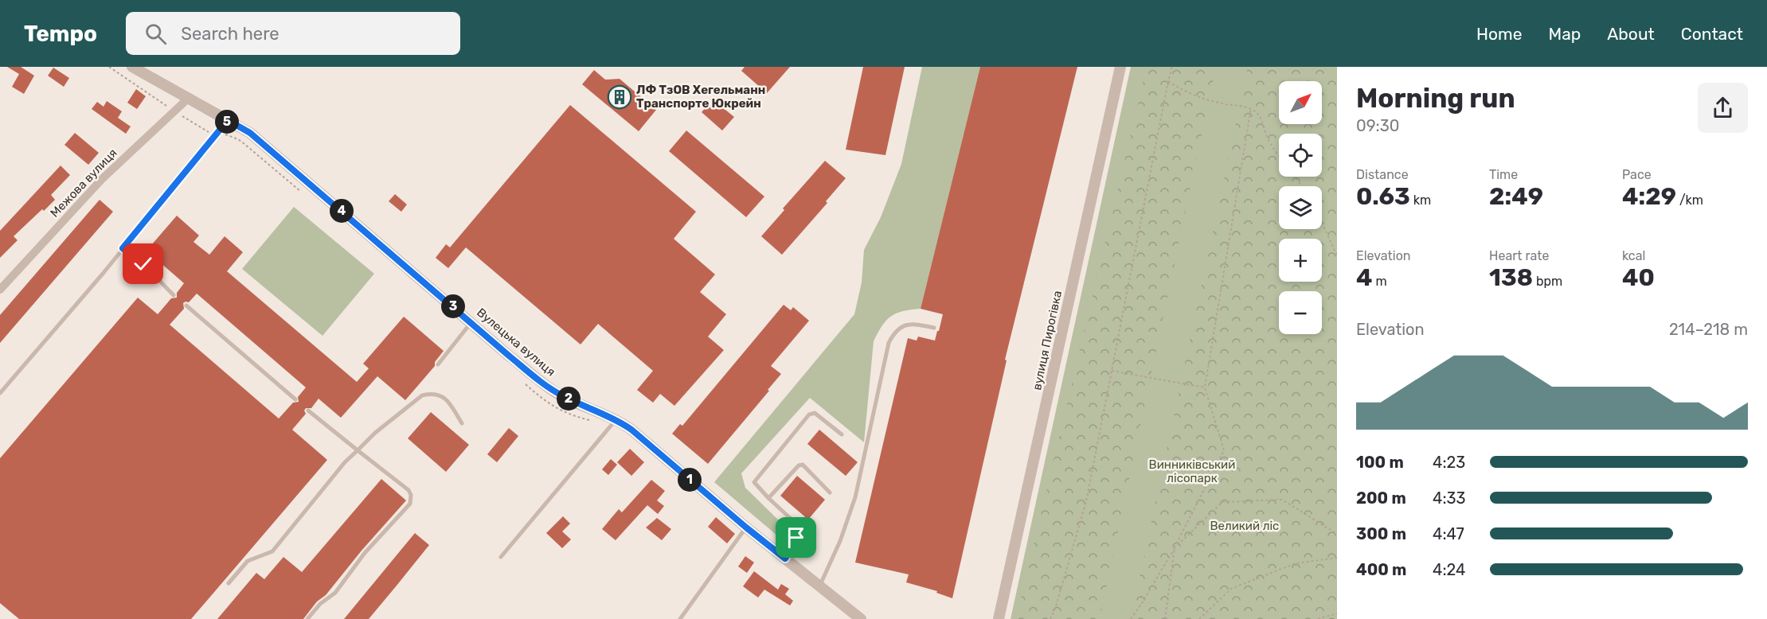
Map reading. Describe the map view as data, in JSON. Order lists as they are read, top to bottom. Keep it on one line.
{"streets":{"street":["Межова вулиця","вулиця Пирогівка","Вулецька вулиця"]},"crossings":[["Межова вулиця","Вулецька вулиця"]],"parks":["Винниківський лісопарк","Великий ліс"],"places":{"building":["ЛФ ТзОВ Хегельманн Транспорте Юкрейн"]},"north":"top right","page":{"header":"Tempo","search":"Search here","nav":["Home","Map","About","Contact"],"heading":["Morning run","09:30"],"map_buttons":["+","−"],"pins":["5","4","3","2","1"],"stats":[["Distance","0.63 km"],["Time","2:49"],["Pace","4:29 /km"],["Elevation","4 m"],["Heart rate","138 bpm"],["kcal","40"]],"chart":["Elevation","214–218 m"],"list":[{"name":"100 m","note":"4:23"},{"name":"200 m","note":"4:33"},{"name":"300 m","note":"4:47"},{"name":"400 m","note":"4:24"}]}}
